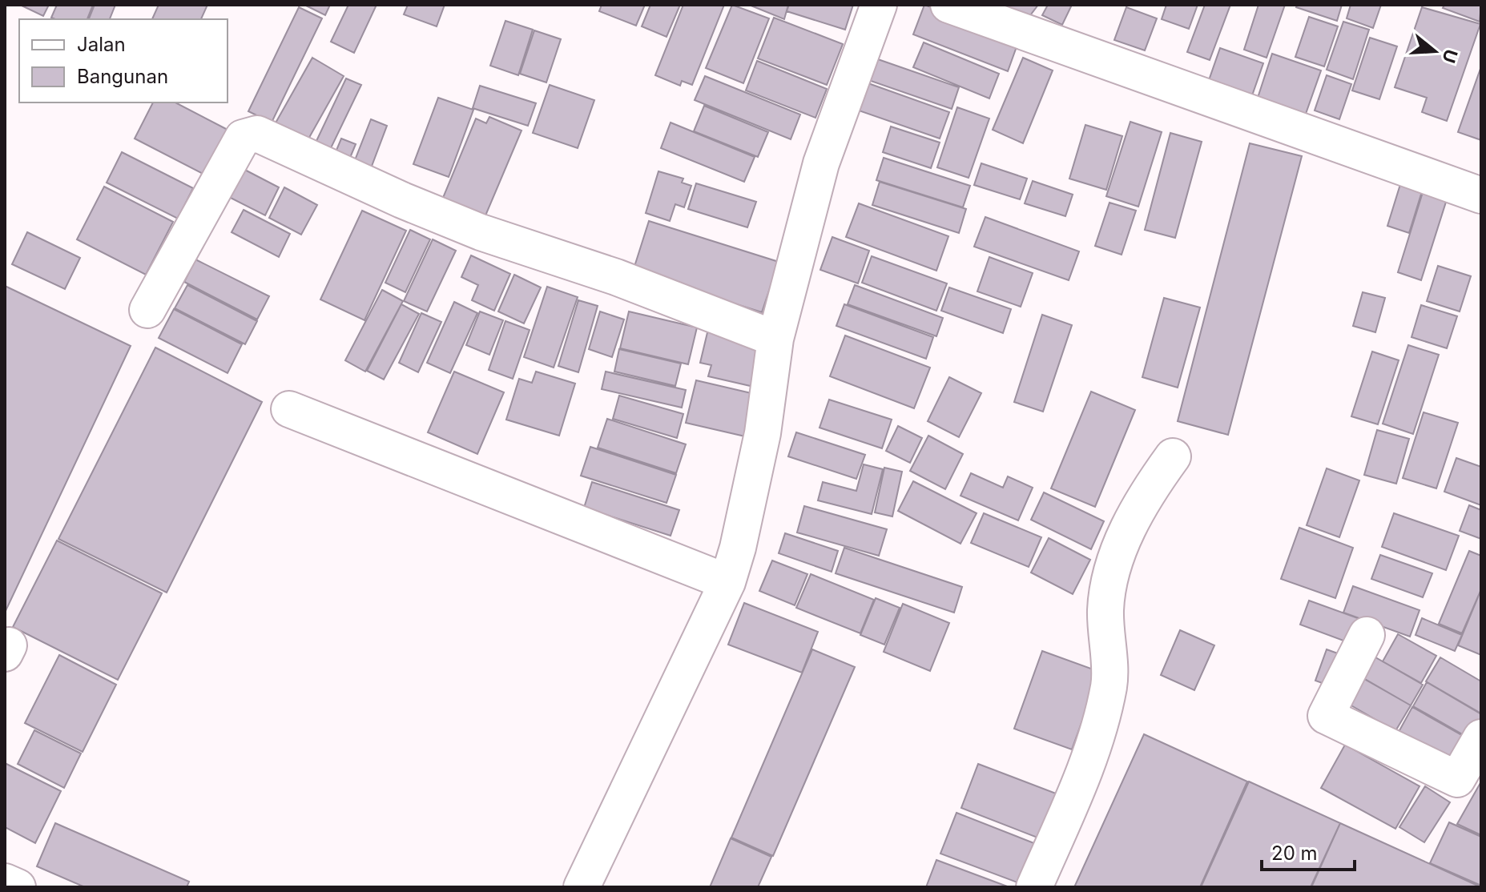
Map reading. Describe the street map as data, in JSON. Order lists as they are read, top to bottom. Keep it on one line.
{"legend":["Jalan","Bangunan"],"scale_bar":"20 m","north":"right"}
